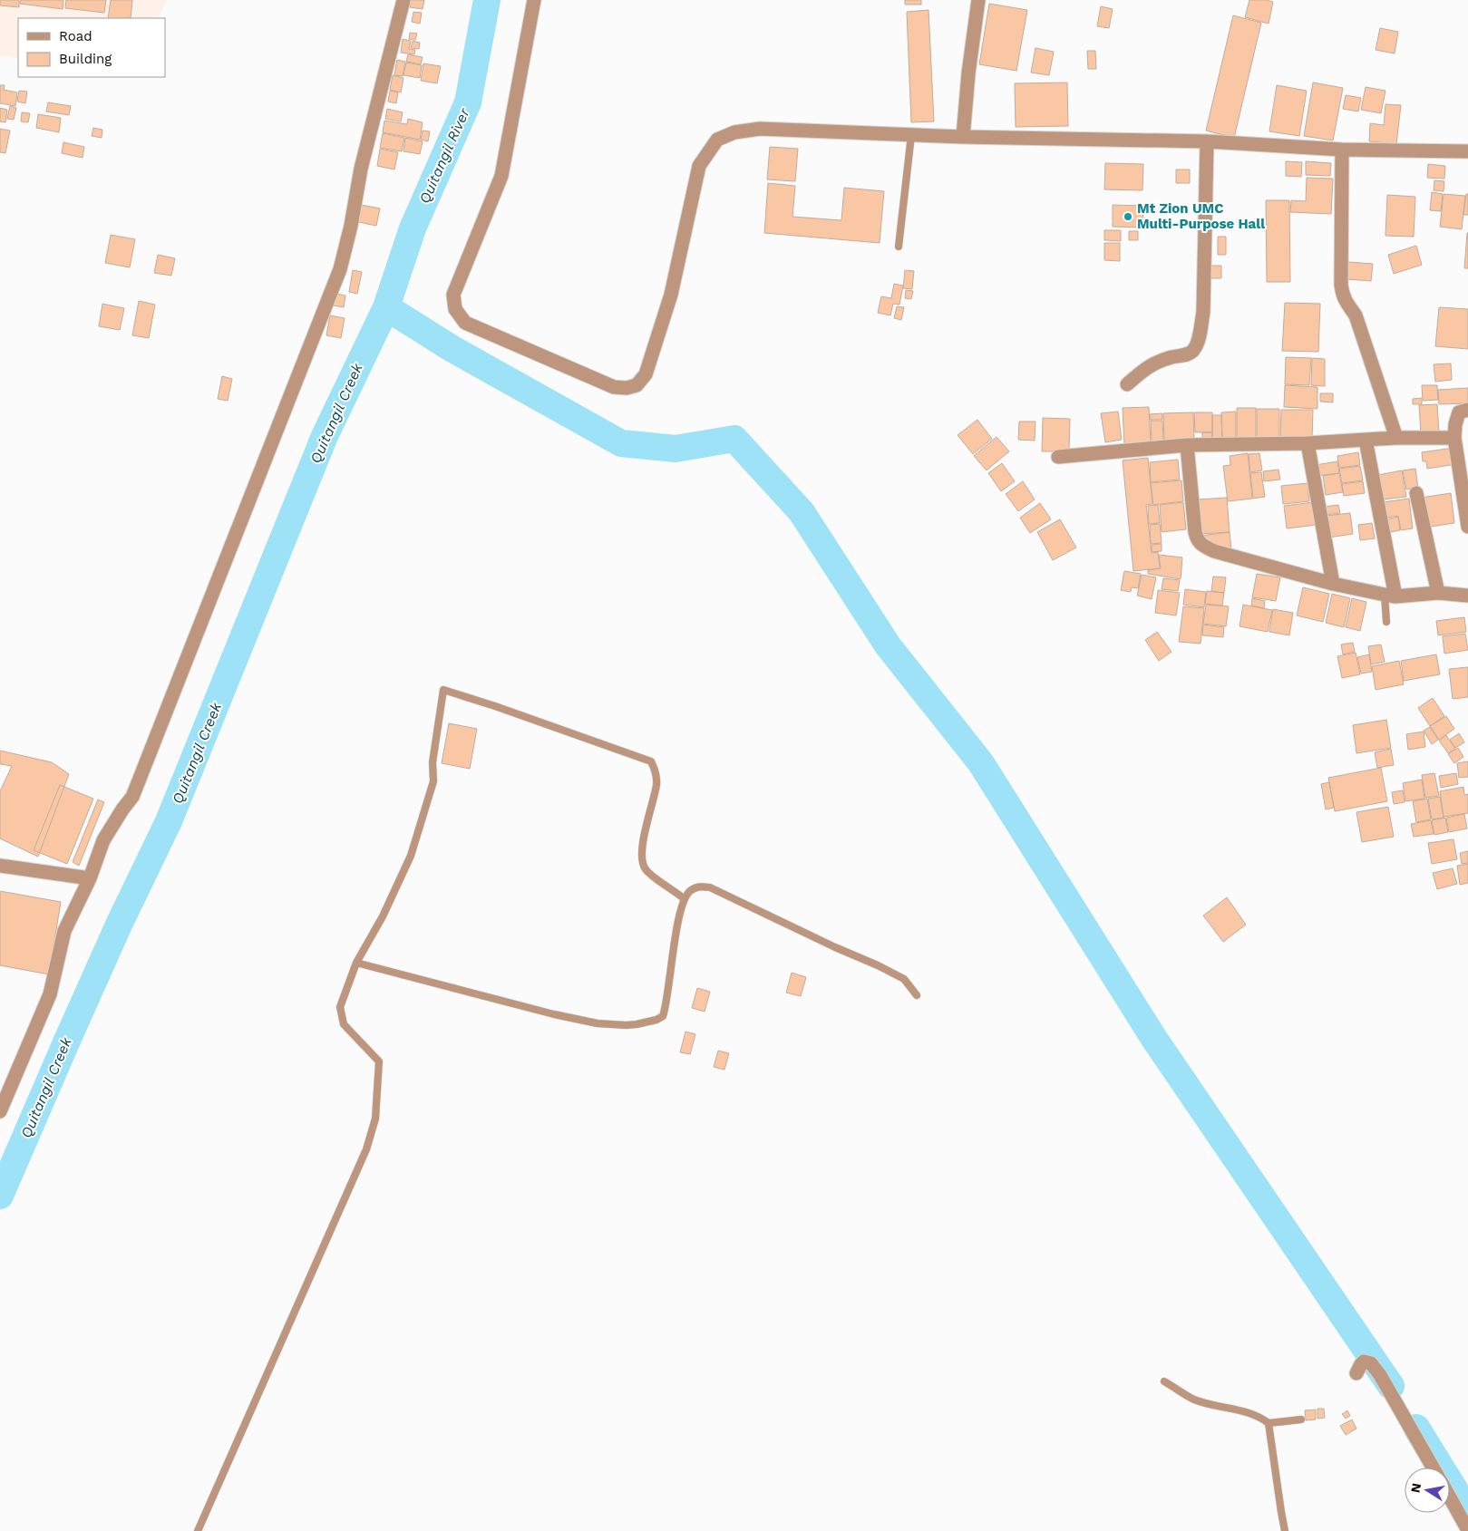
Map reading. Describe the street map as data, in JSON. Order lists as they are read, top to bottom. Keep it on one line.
{"water":["Quitangil River","Quitangil Creek"],"places":["Mt Zion UMC Multi-Purpose Hall"],"legend":["Road","Building"],"north":"left"}
